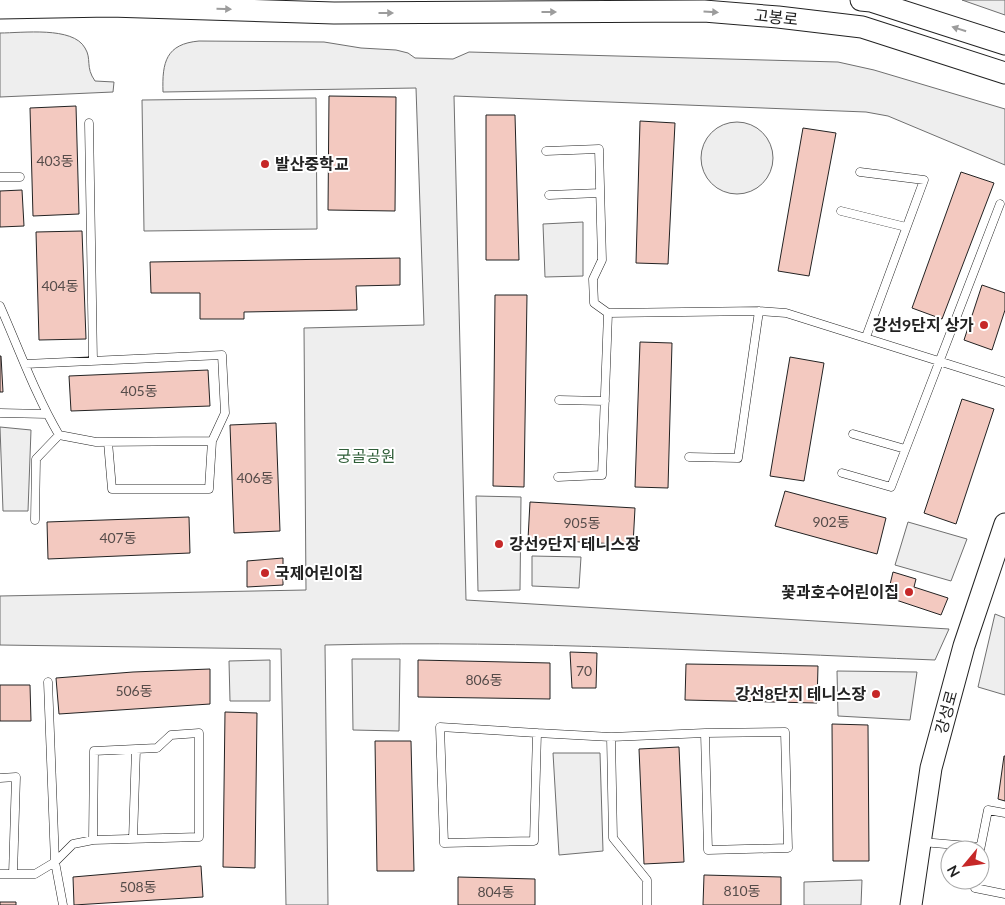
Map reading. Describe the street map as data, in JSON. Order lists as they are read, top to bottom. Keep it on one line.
{"streets":{"main road":["고봉로","강성로"]},"one_way":["고봉로"],"parks":["궁골공원"],"places":["발산중학교","강선9단지 상가","강선9단지 테니스장","국제어린이집","꽃과호수어린이집","강선8단지 테니스장"],"house_numbers":["403동","404동","405동","406동","902동","905동","407동","70","806동","506동","508동","810동","804동"],"north":"bottom left"}
